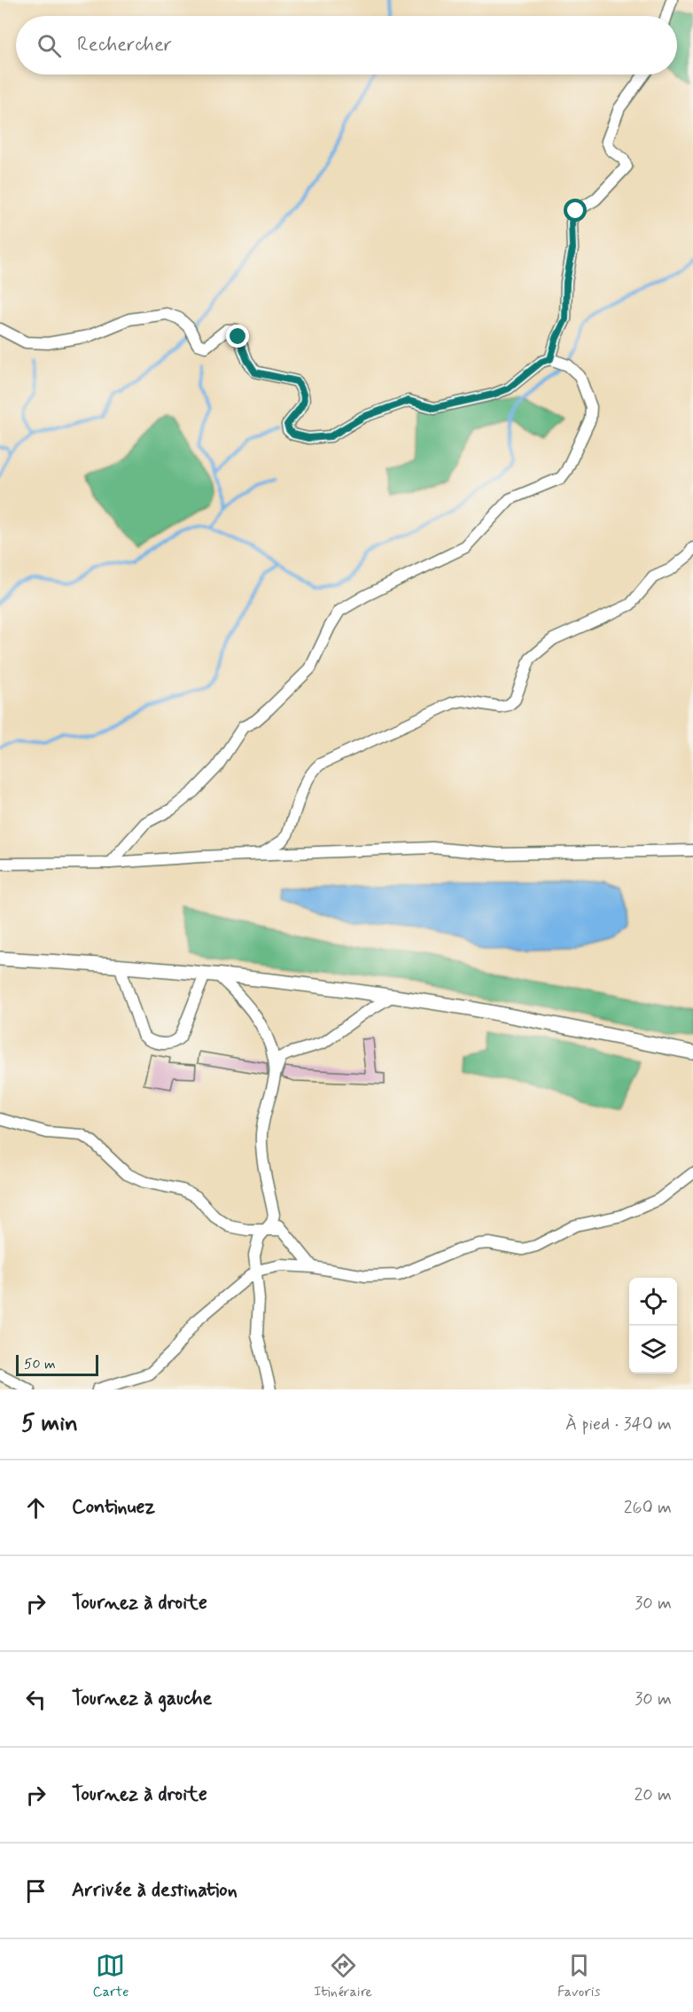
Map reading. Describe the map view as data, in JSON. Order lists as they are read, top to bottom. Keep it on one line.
{"scale_bar":"50 m","page":{"search":"Rechercher","scale":"50 m","heading":["5 min","À pied · 340 m"],"list":[["Continuez","260 m"],["Tournez à droite","30 m"],["Tournez à gauche","30 m"],["Tournez à droite","20 m"],"Arrivée à destination"],"nav":["Carte","Itinéraire","Favoris"]}}
